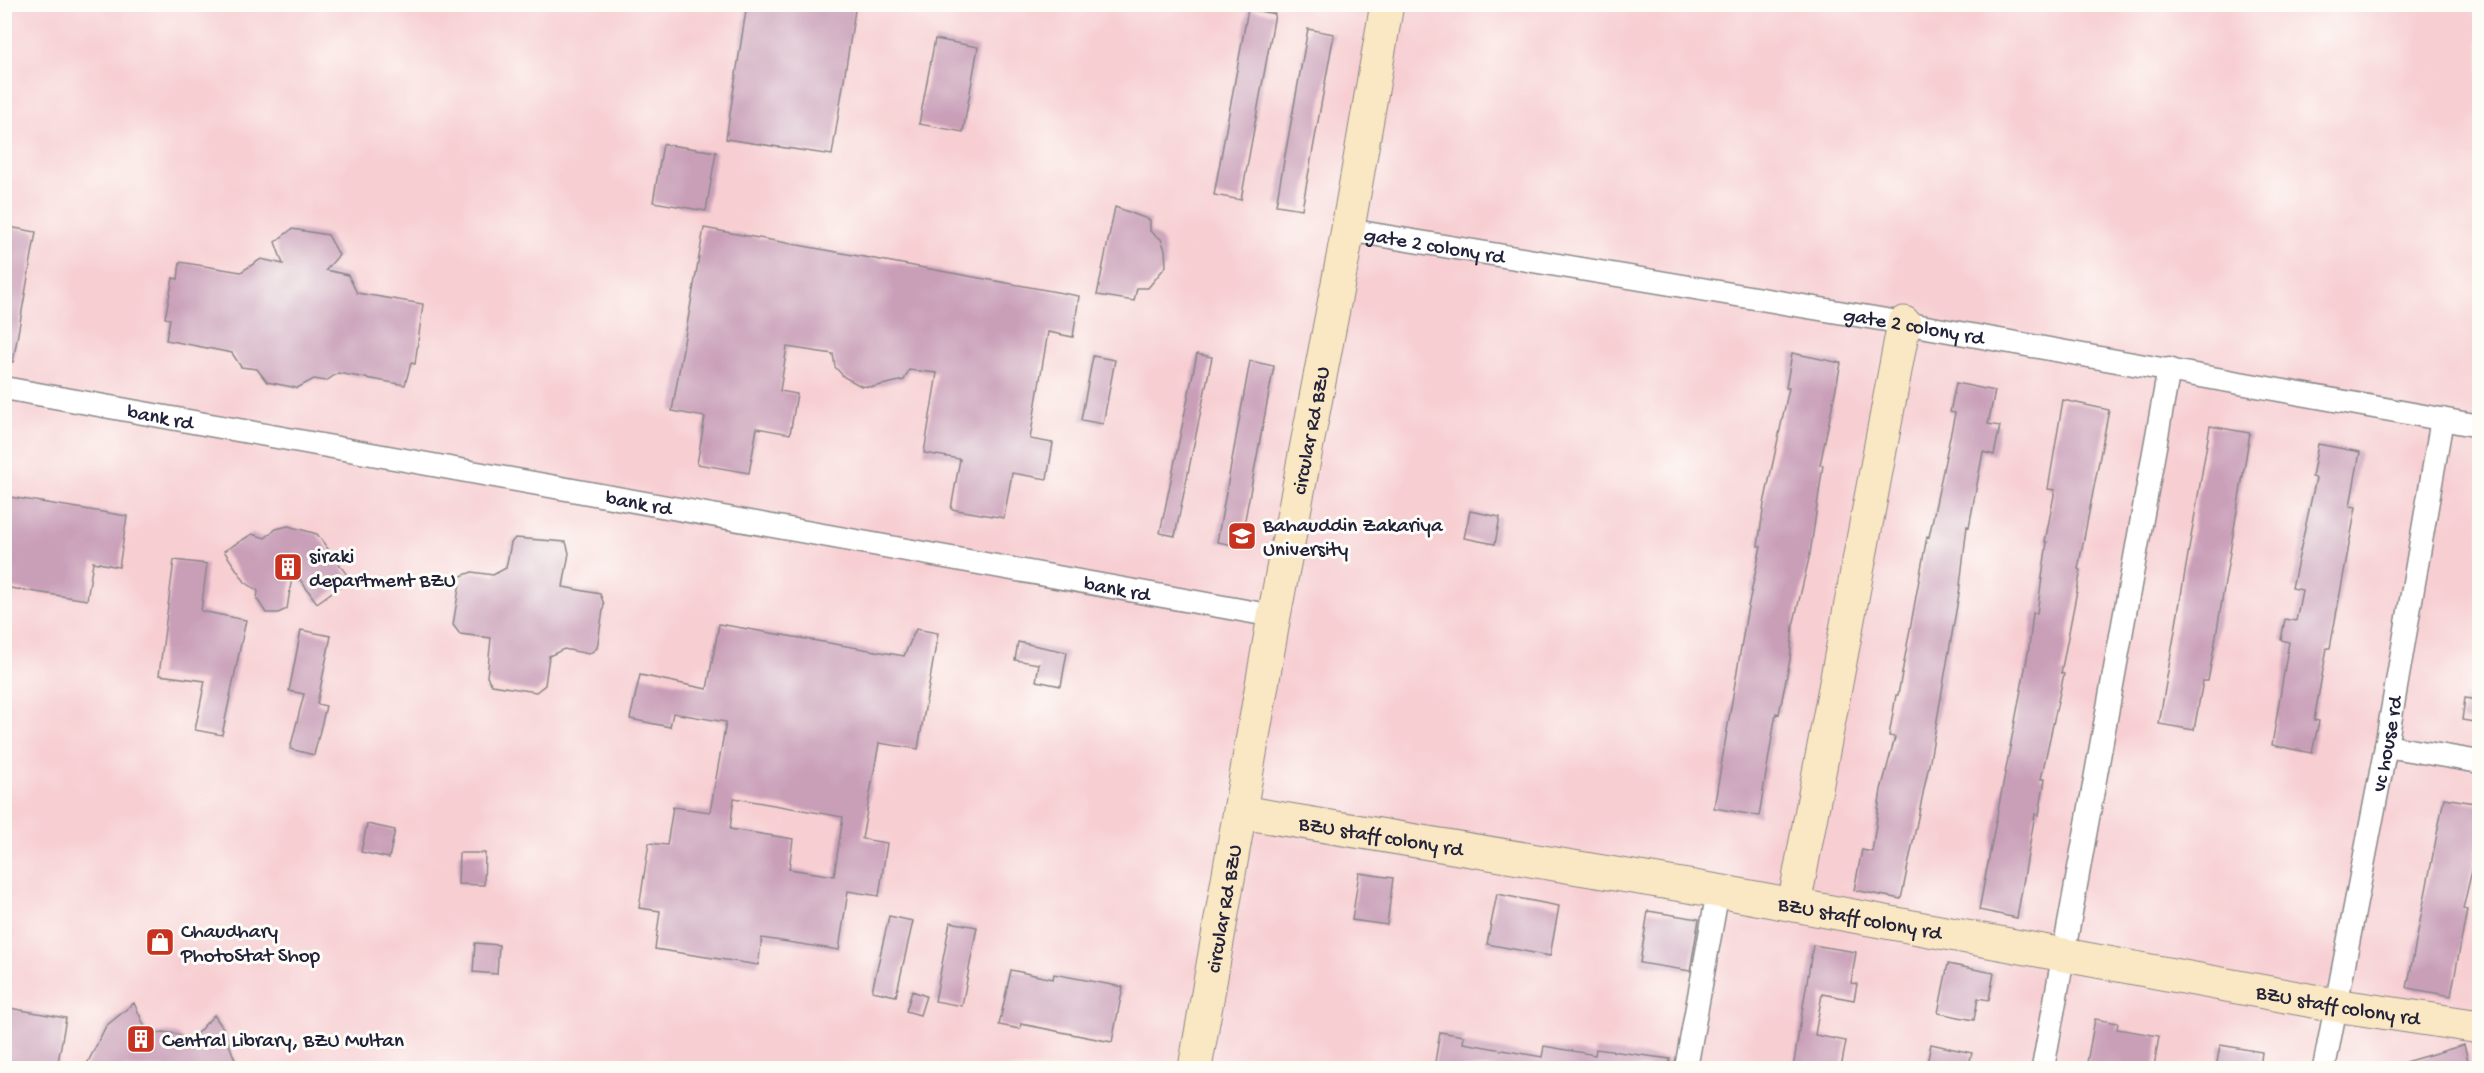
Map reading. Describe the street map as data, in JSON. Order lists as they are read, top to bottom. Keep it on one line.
{"streets":{"street":["gate 2 colony rd","bank rd","circular Rd BZU","vc house rd","BZU staff colony rd"]},"crossings":[["gate 2 colony rd","circular Rd BZU"],["gate 2 colony rd","vc house rd"],["bank rd","circular Rd BZU"],["circular Rd BZU","BZU staff colony rd"],["vc house rd","BZU staff colony rd"]],"places":{"school or university":["Bahauddin Zakariya University"],"building":["siraki department BZU","Central Library, BZU Multan"],"shop":["Chaudhary PhotoStat Shop"]}}
